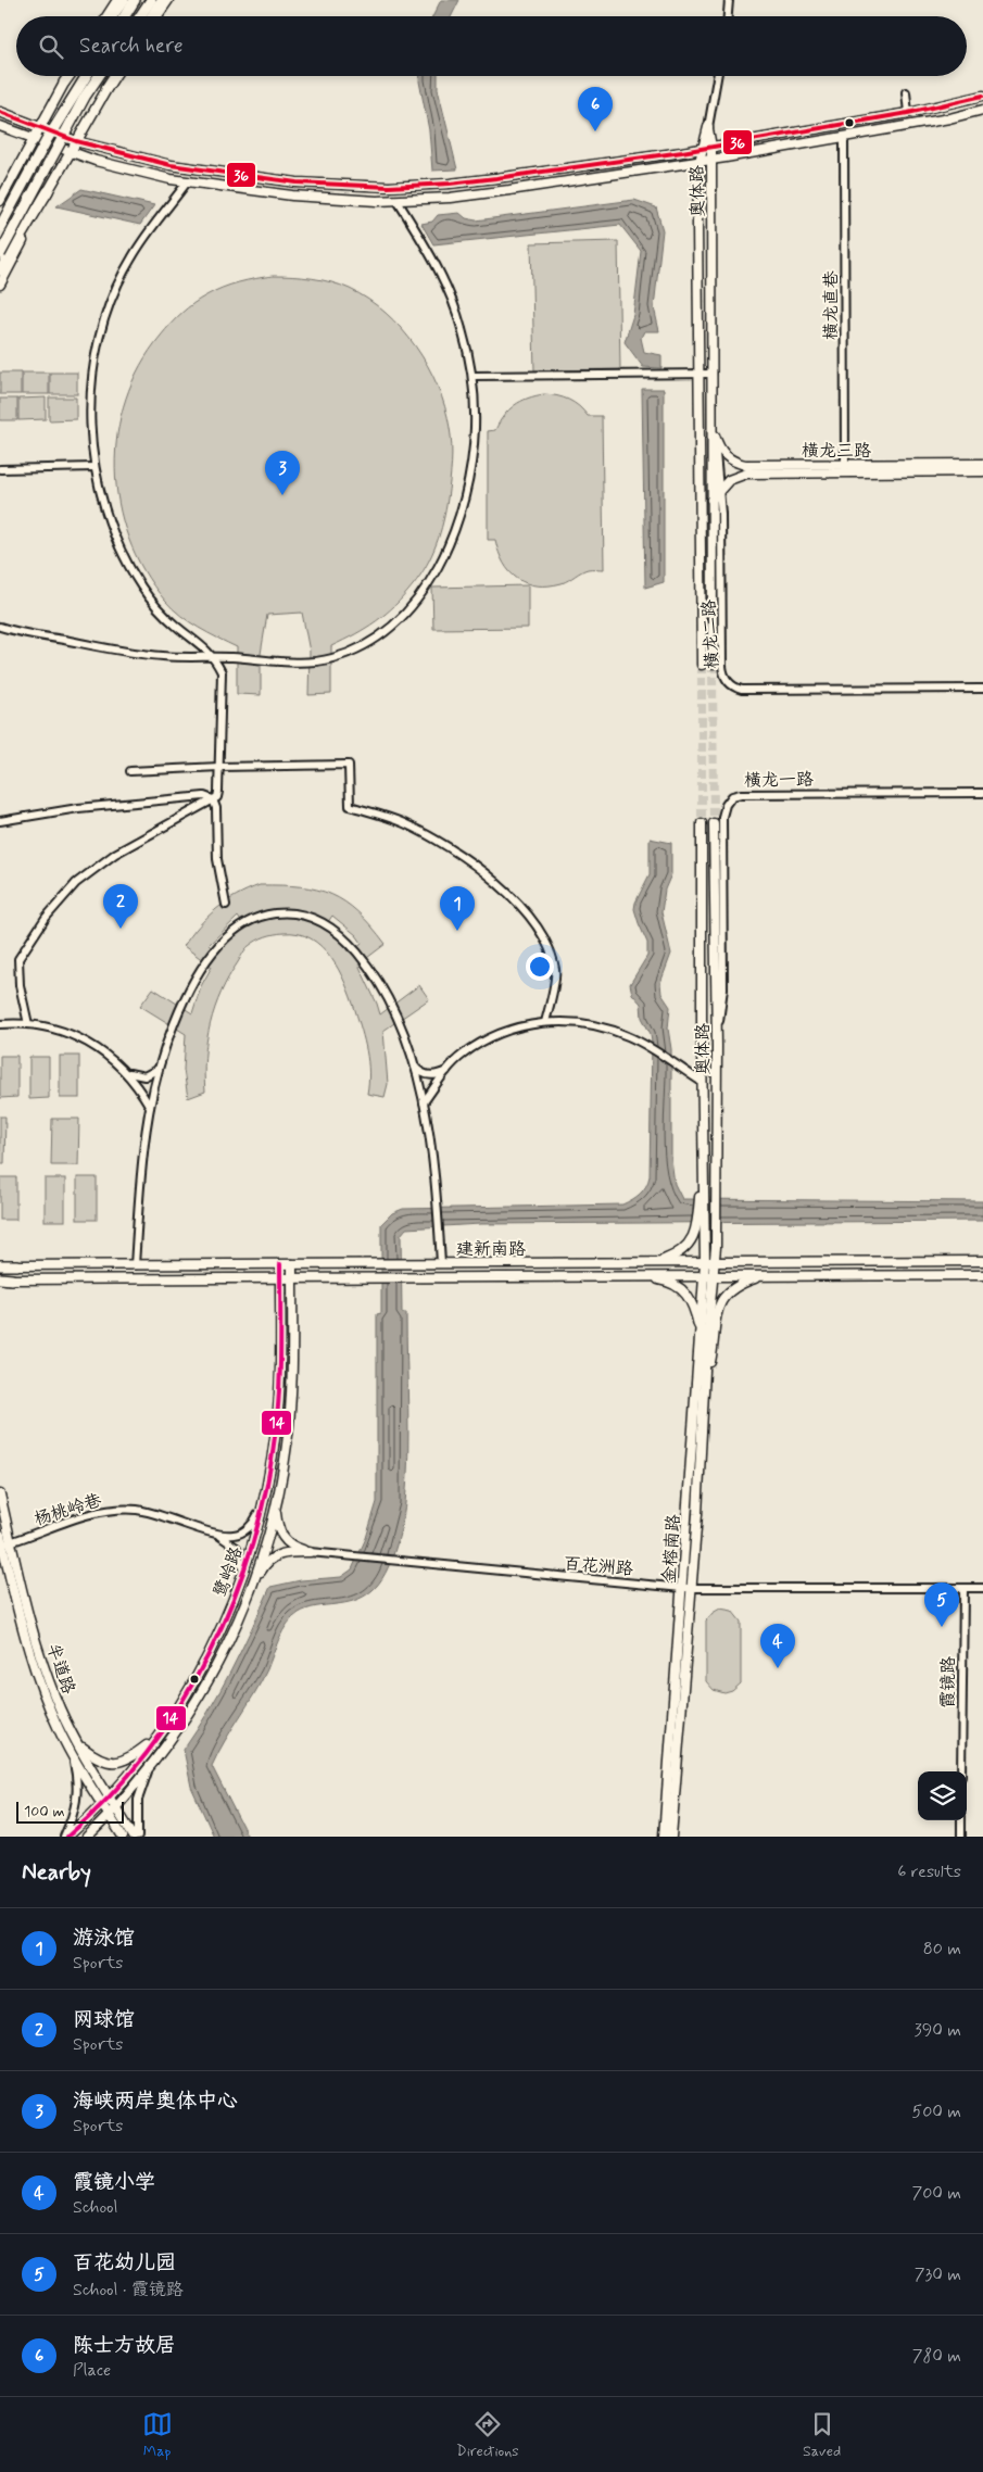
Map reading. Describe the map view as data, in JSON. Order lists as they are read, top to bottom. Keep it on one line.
{"streets":{"main road":["奥体路","横龙三路","建新南路","金榕南路","鹭岭路","半道路"],"street":["横龙直巷","横龙二路","横龙一路","杨桃岭巷","百花洲路","霞镜路"]},"crossings":[["奥体路","横龙三路"],["奥体路","横龙二路"],["奥体路","横龙一路"],["奥体路","建新南路"],["奥体路","金榕南路"],["横龙直巷","横龙三路"],["横龙三路","横龙二路"],["建新南路","金榕南路"],["建新南路","鹭岭路"],["杨桃岭巷","半道路"],["金榕南路","百花洲路"],["百花洲路","霞镜路"],["鹭岭路","半道路"]],"lines":["transit line 36","transit line 14"],"scale_bar":"100 m","page":{"search":"Search here","pins":["6","3","2","1","5","4"],"scale":"100 m","heading":["Nearby","6 results"],"list":[{"mark":"1","name":"游泳馆","note":"Sports","value":"80 m"},{"mark":"2","name":"网球馆","note":"Sports","value":"390 m"},{"mark":"3","name":"海峡两岸奥体中心","note":"Sports","value":"500 m"},{"mark":"4","name":"霞镜小学","note":"School","value":"700 m"},{"mark":"5","name":"百花幼儿园","note":"School · 霞镜路","value":"730 m"},{"mark":"6","name":"陈士方故居","note":"Place","value":"780 m"}],"nav":["Map","Directions","Saved"]}}
